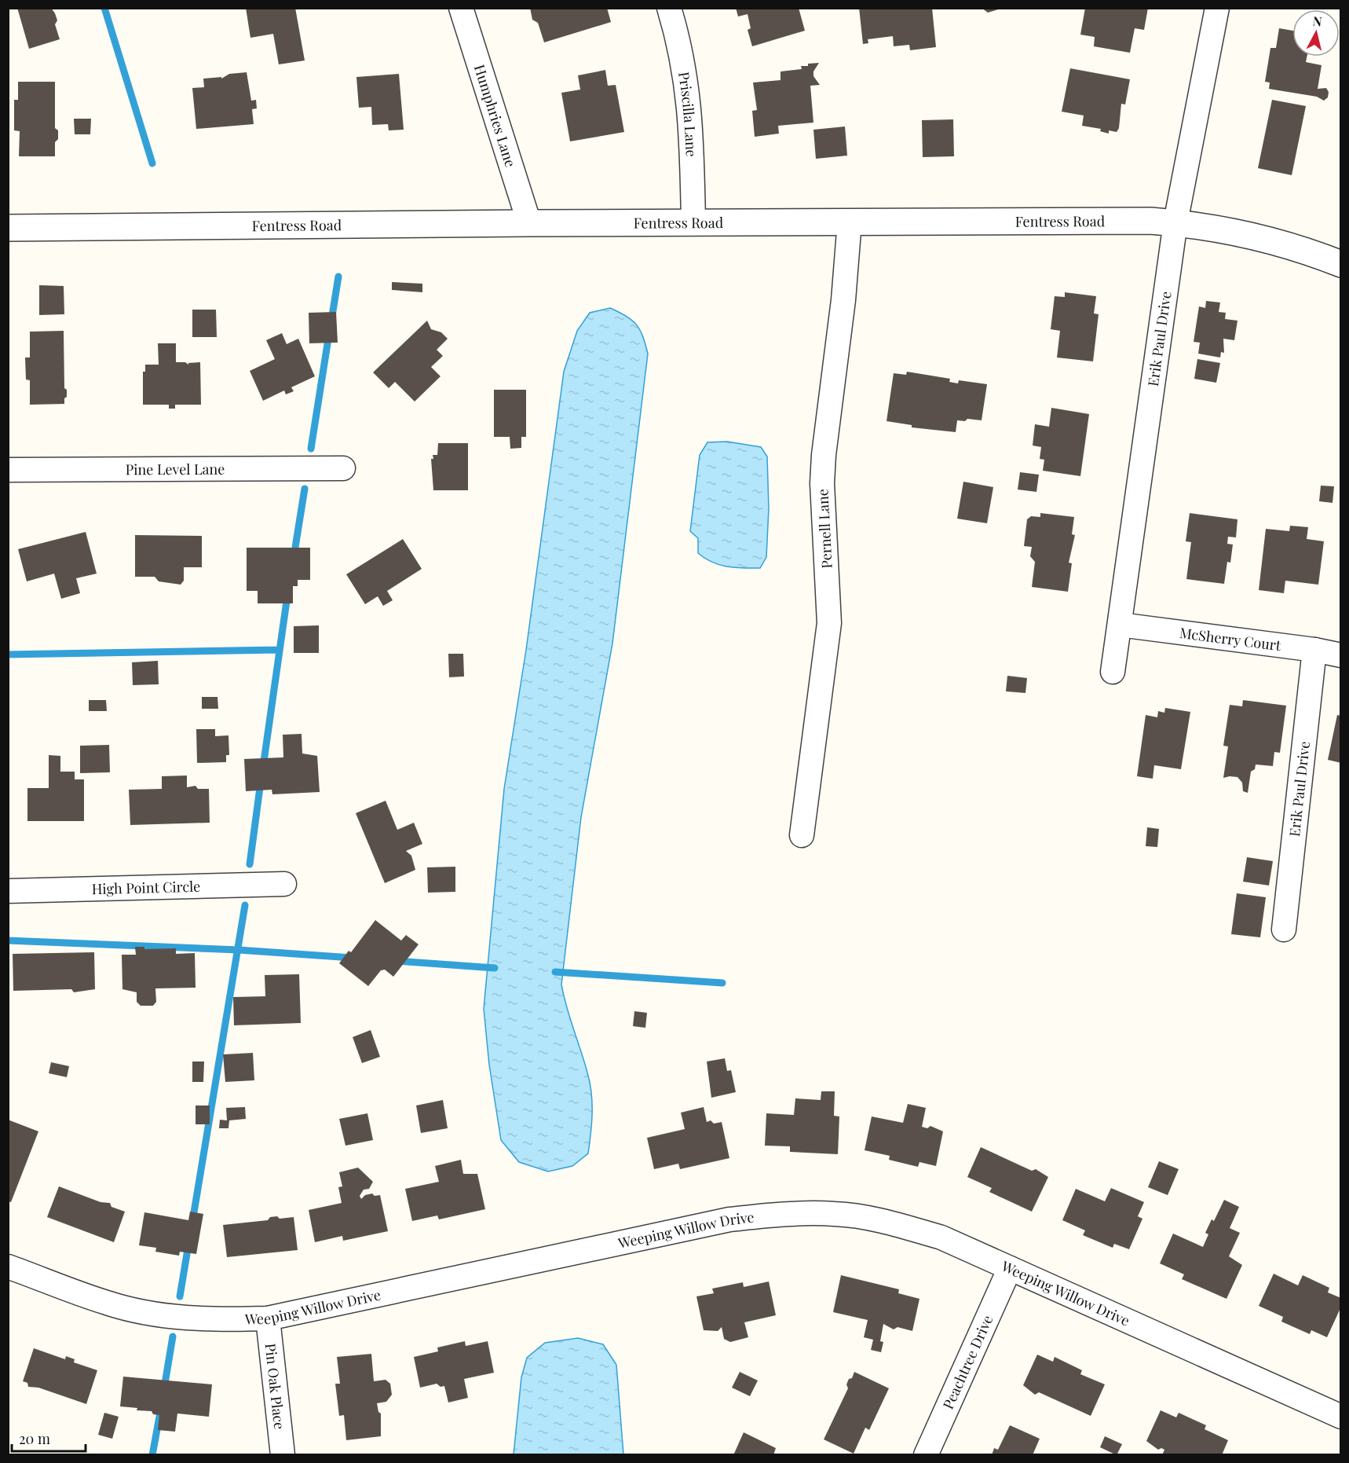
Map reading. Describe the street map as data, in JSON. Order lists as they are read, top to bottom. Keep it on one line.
{"streets":{"street":["Priscilla Lane","Humphries Lane","Fentress Road","Erik Paul Drive","Pine Level Lane","Pernell Lane","McSherry Court","High Point Circle","Weeping Willow Drive","Peachtree Drive","Pin Oak Place"]},"crossings":[["Priscilla Lane","Fentress Road"],["Humphries Lane","Fentress Road"],["Fentress Road","Erik Paul Drive"],["Fentress Road","Pernell Lane"],["Erik Paul Drive","McSherry Court"],["Weeping Willow Drive","Peachtree Drive"],["Weeping Willow Drive","Pin Oak Place"]],"scale_bar":"20 m","north":"top"}
